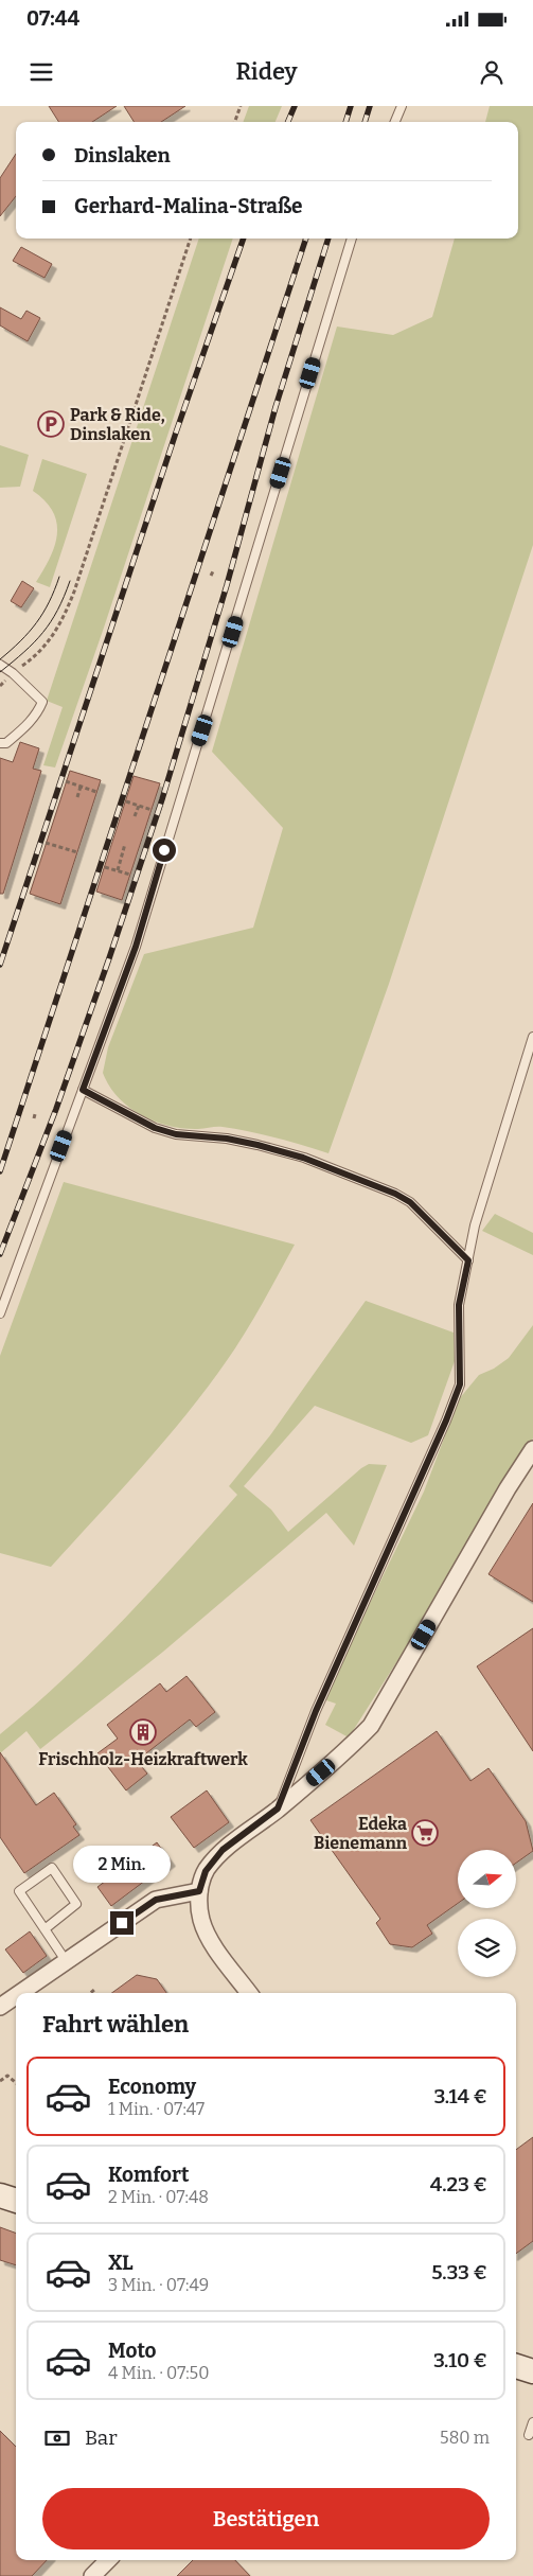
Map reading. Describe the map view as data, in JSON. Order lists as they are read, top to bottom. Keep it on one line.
{"places":{"parking":["Park & Ride, Dinslaken"],"building":["Frischholz-Heizkraftwerk"],"supermarket":["Edeka Bienemann"]},"north":"right","page":{"status":"07:44","header":"Ridey","banner":["Dinslaken","Gerhard-Malina-Straße"],"bubble":"2 Min.","heading":"Fahrt wählen","list":[{"name":"Economy","note":"1 Min. · 07:47","value":"3.14 €"},{"name":"Komfort","note":"2 Min. · 07:48","value":"4.23 €"},{"name":"XL","note":"3 Min. · 07:49","value":"5.33 €"},{"name":"Moto","note":"4 Min. · 07:50","value":"3.10 €"}],"pay":["Bar","580 m"],"buttons":"Bestätigen"}}
